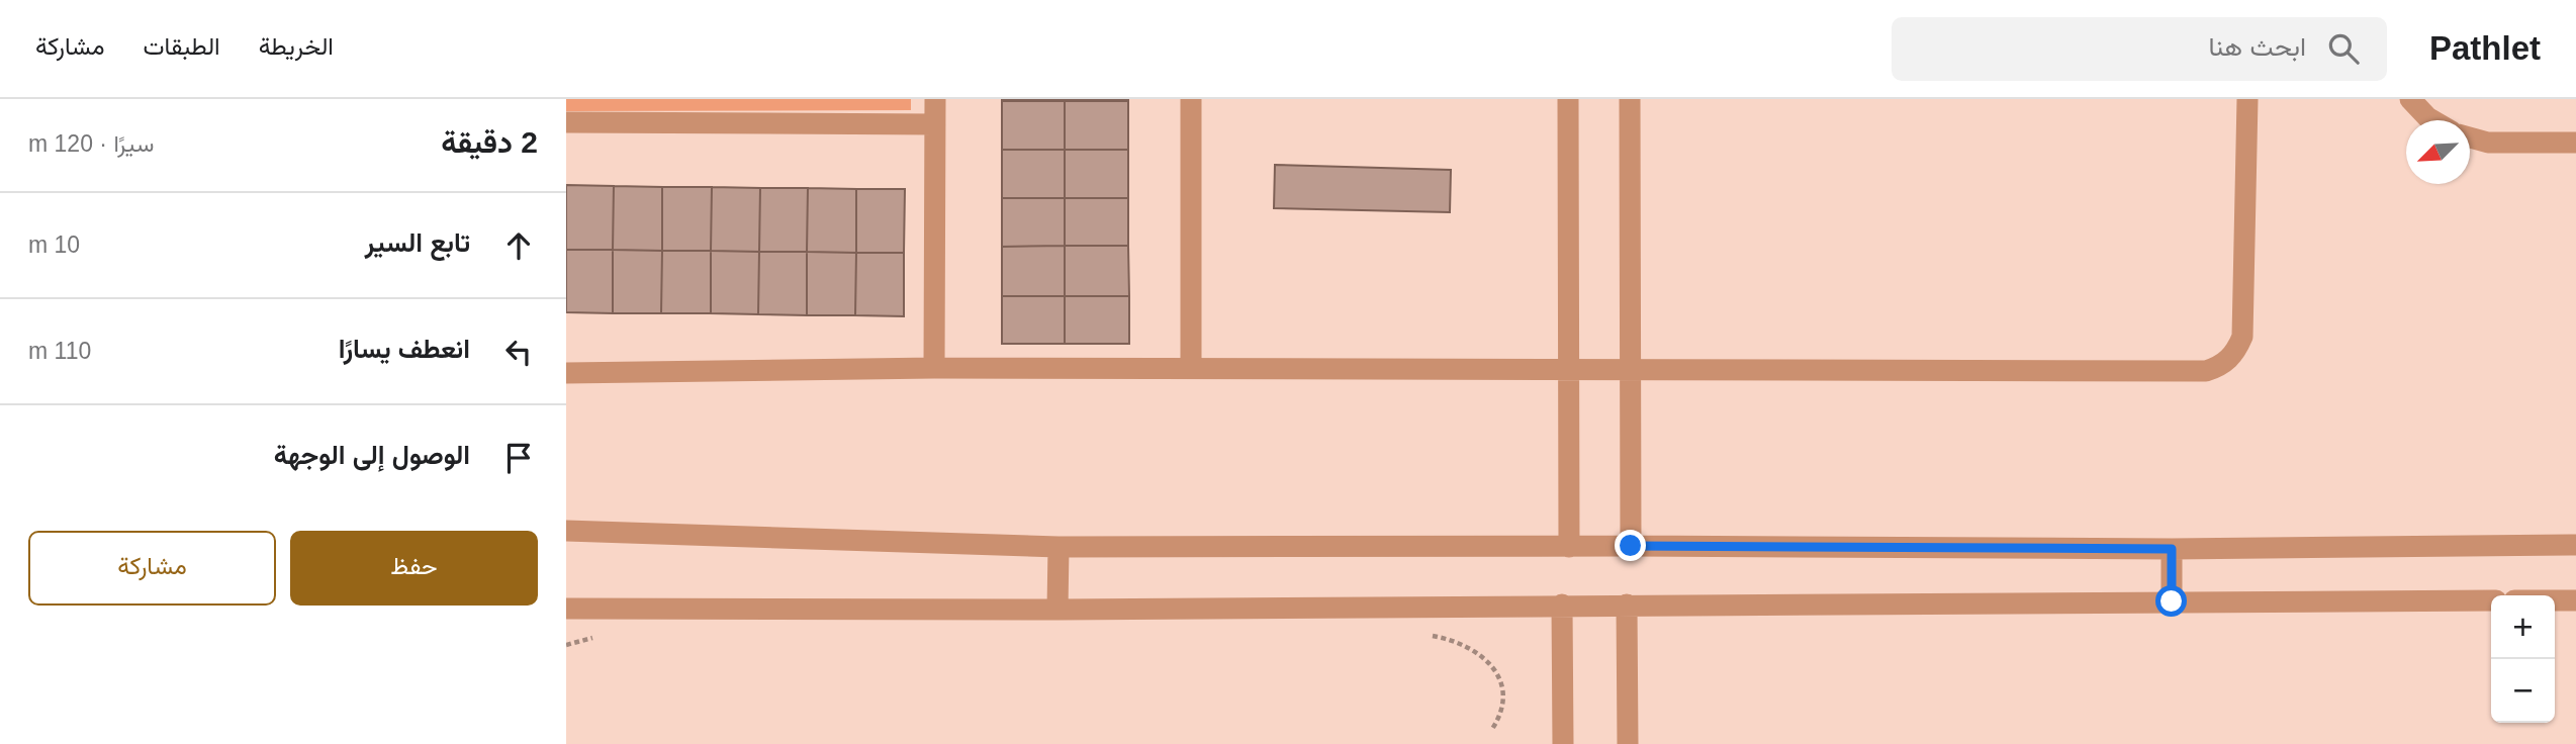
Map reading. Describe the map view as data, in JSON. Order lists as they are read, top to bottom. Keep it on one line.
{"north":"bottom left","page":{"header":"Pathlet","search":"ابحث هنا","nav":["الخريطة","الطبقات","مشاركة"],"heading":["2 دقيقة","سيرًا · 120 m"],"list":[["تابع السير","10 m"],["انعطف يسارًا","110 m"],"الوصول إلى الوجهة"],"buttons":["حفظ","مشاركة"],"map_buttons":["+","−"]}}
